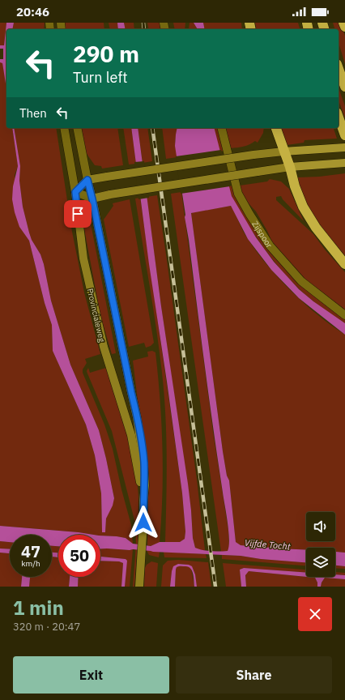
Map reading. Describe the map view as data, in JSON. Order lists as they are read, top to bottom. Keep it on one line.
{"streets":{"main road":["Provincialeweg"],"street":["Zijspoor"]},"water":["Vijfde Tocht"],"page":{"status":"20:46","turn":["290 m","Turn left"],"then":"Then","speed":"47 km/h","limit":"50","heading":["1 min","320 m · 20:47"],"buttons":["Exit","Share"]}}
